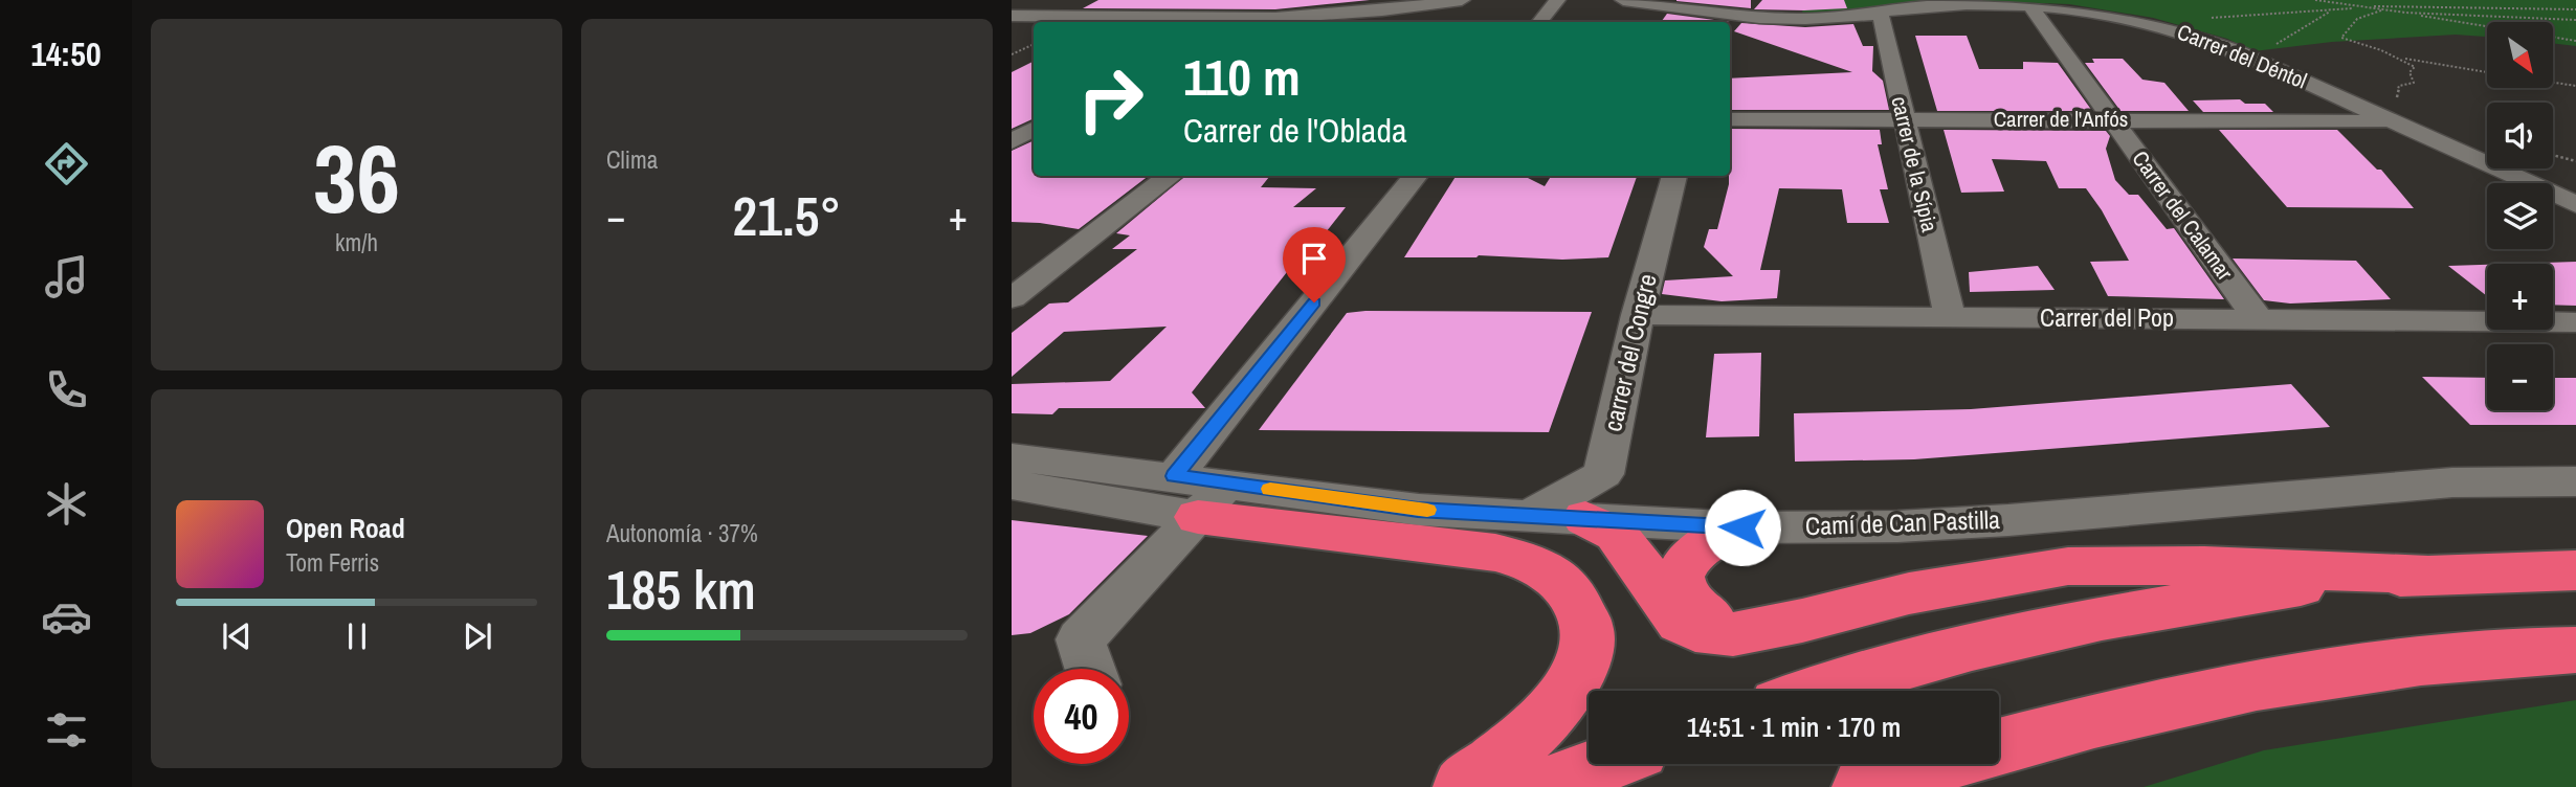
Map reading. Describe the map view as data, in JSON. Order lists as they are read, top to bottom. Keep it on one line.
{"streets":{"street":["Carrer del Déntol","Carrer de l'Anfós","carrer de la Sípia","Carrer del Calamar","Carrer del Pop","carrer del Congre","Camí de Can Pastilla"]},"crossings":[["Carrer del Déntol","Carrer de l'Anfós"],["Carrer del Déntol","carrer de la Sípia"],["Carrer del Déntol","Carrer del Calamar"],["Carrer de l'Anfós","carrer de la Sípia"],["Carrer de l'Anfós","Carrer del Calamar"],["carrer de la Sípia","Carrer del Pop"],["Carrer del Calamar","Carrer del Pop"],["Carrer del Pop","carrer del Congre"],["carrer del Congre","Camí de Can Pastilla"]],"north":"bottom right","page":{"tabs":"14:50","tile":[["36","km/h"],"Clima",["Autonomía · 37%","185 km"]],"map_buttons":["+","−"],"turn":["110 m","Carrer de l'Oblada"],"heat":["−","21.5°","+"],"song":["Open Road","Tom Ferris"],"limit":"40","trip":"14:51 · 1 min · 170 m"}}
